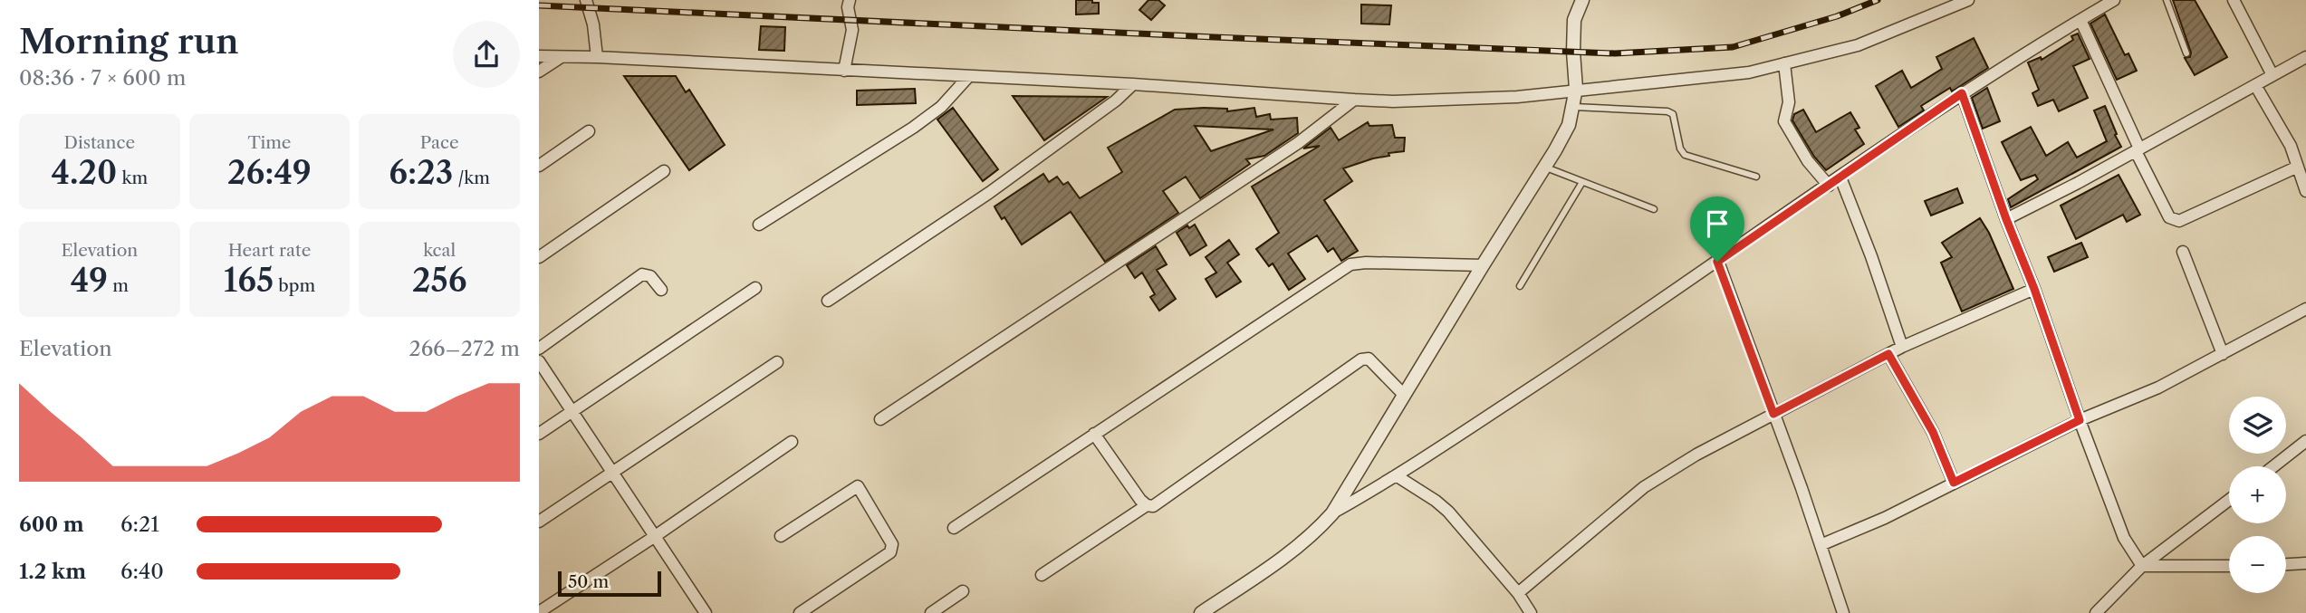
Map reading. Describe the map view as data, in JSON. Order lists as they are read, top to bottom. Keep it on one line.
{"scale_bar":"50 m","page":{"heading":["Morning run","08:36 · 7 × 600 m"],"stats":[["Distance","4.20 km"],["Time","26:49"],["Pace","6:23 /km"],["Elevation","49 m"],["Heart rate","165 bpm"],["kcal","256"]],"chart":["Elevation","266–272 m"],"map_buttons":["+","−"],"list":[{"name":"600 m","note":"6:21"},{"name":"1.2 km","note":"6:40"}],"scale":"50 m"}}
